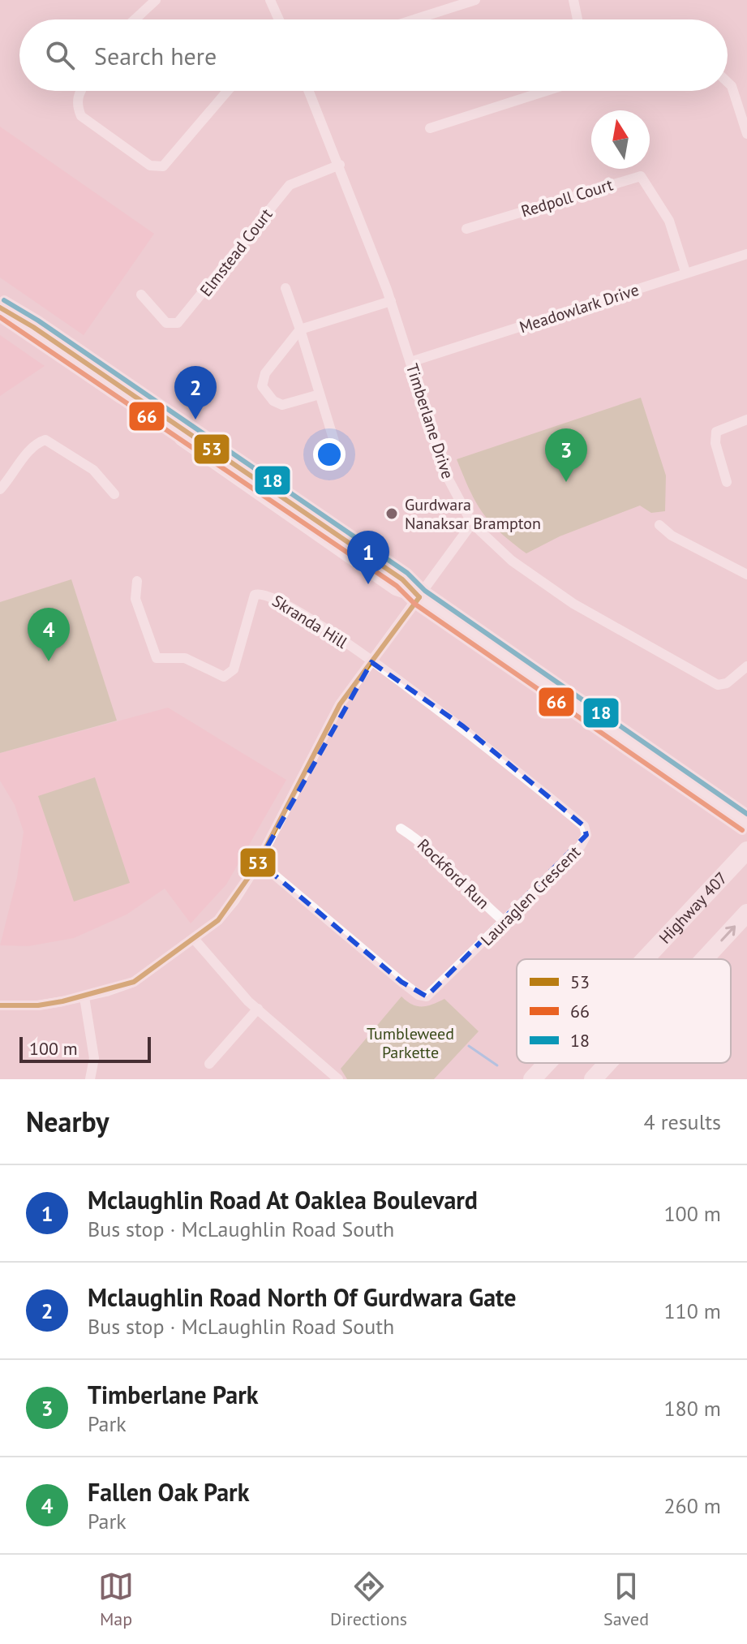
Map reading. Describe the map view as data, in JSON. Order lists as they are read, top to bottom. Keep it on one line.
{"streets":{"highway":["Highway 407"],"street":["Redpoll Court","Elmstead Court","Meadowlark Drive","Timberlane Drive","Skranda Hill","Rockford Run","Lauraglen Crescent"]},"crossings":[["Redpoll Court","Meadowlark Drive"],["Elmstead Court","Timberlane Drive"],["Meadowlark Drive","Timberlane Drive"],["Skranda Hill","Lauraglen Crescent"],["Rockford Run","Lauraglen Crescent"]],"parks":["Tumbleweed Parkette"],"places":["Gurdwara Nanaksar Brampton"],"lines":["transit line 18","transit line 53","transit line 66"],"legend":["53","66","18"],"scale_bar":"100 m","north":"top","page":{"search":"Search here","pins":["2","3","1","4"],"scale":"100 m","heading":["Nearby","4 results"],"list":[{"mark":"1","name":"Mclaughlin Road At Oaklea Boulevard","note":"Bus stop · McLaughlin Road South","value":"100 m"},{"mark":"2","name":"Mclaughlin Road North Of Gurdwara Gate","note":"Bus stop · McLaughlin Road South","value":"110 m"},{"mark":"3","name":"Timberlane Park","note":"Park","value":"180 m"},{"mark":"4","name":"Fallen Oak Park","note":"Park","value":"260 m"}],"nav":["Map","Directions","Saved"]}}
